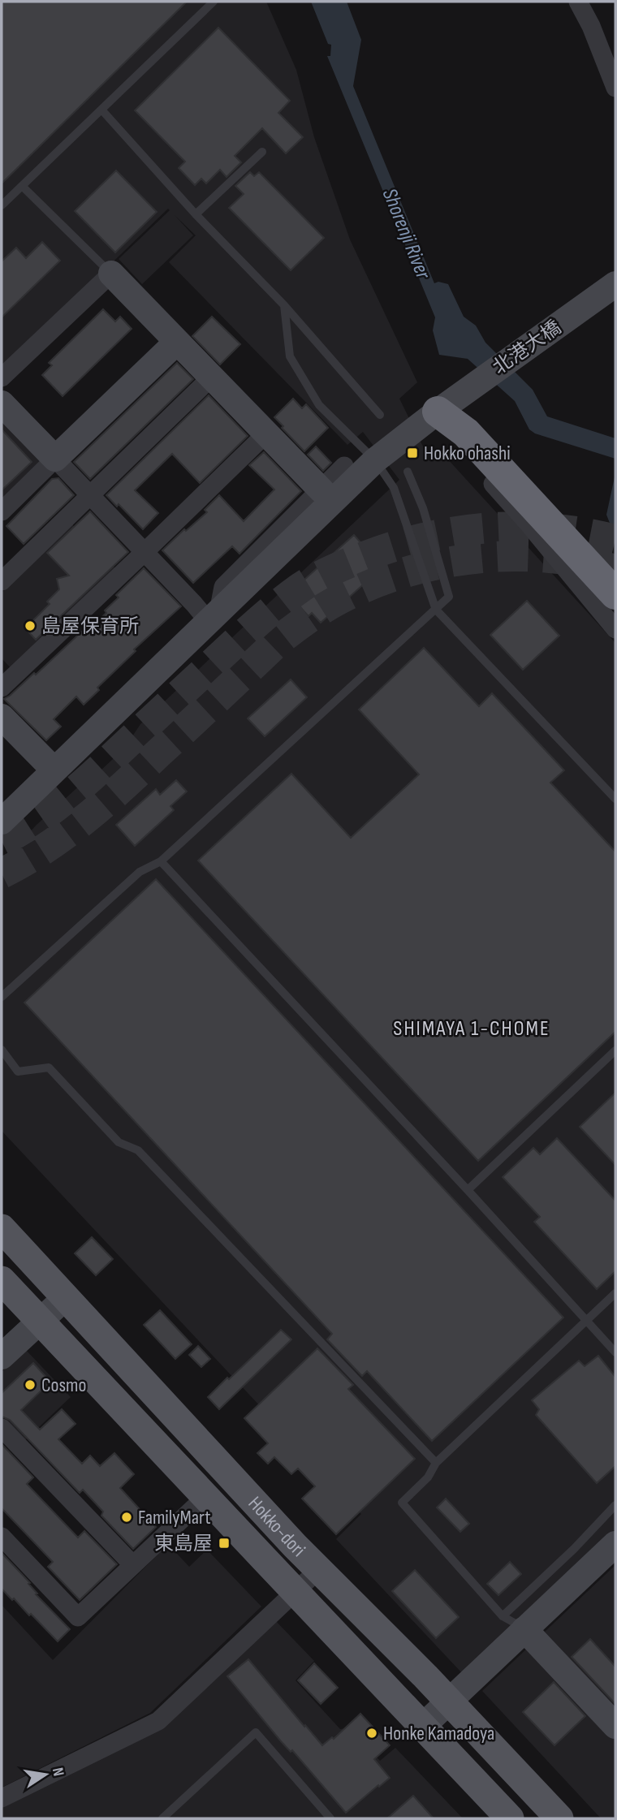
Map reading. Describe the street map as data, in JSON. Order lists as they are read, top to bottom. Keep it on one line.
{"streets":{"main road":["Hokko-dori"],"street":["北港大橋"]},"districts":["SHIMAYA 1-CHOME"],"water":["Shorenji River"],"places":{"transit":["Hokko ohashi","東島屋"],"other":["島屋保育所","Cosmo","FamilyMart","Honke Kamadoya"]},"north":"right"}
